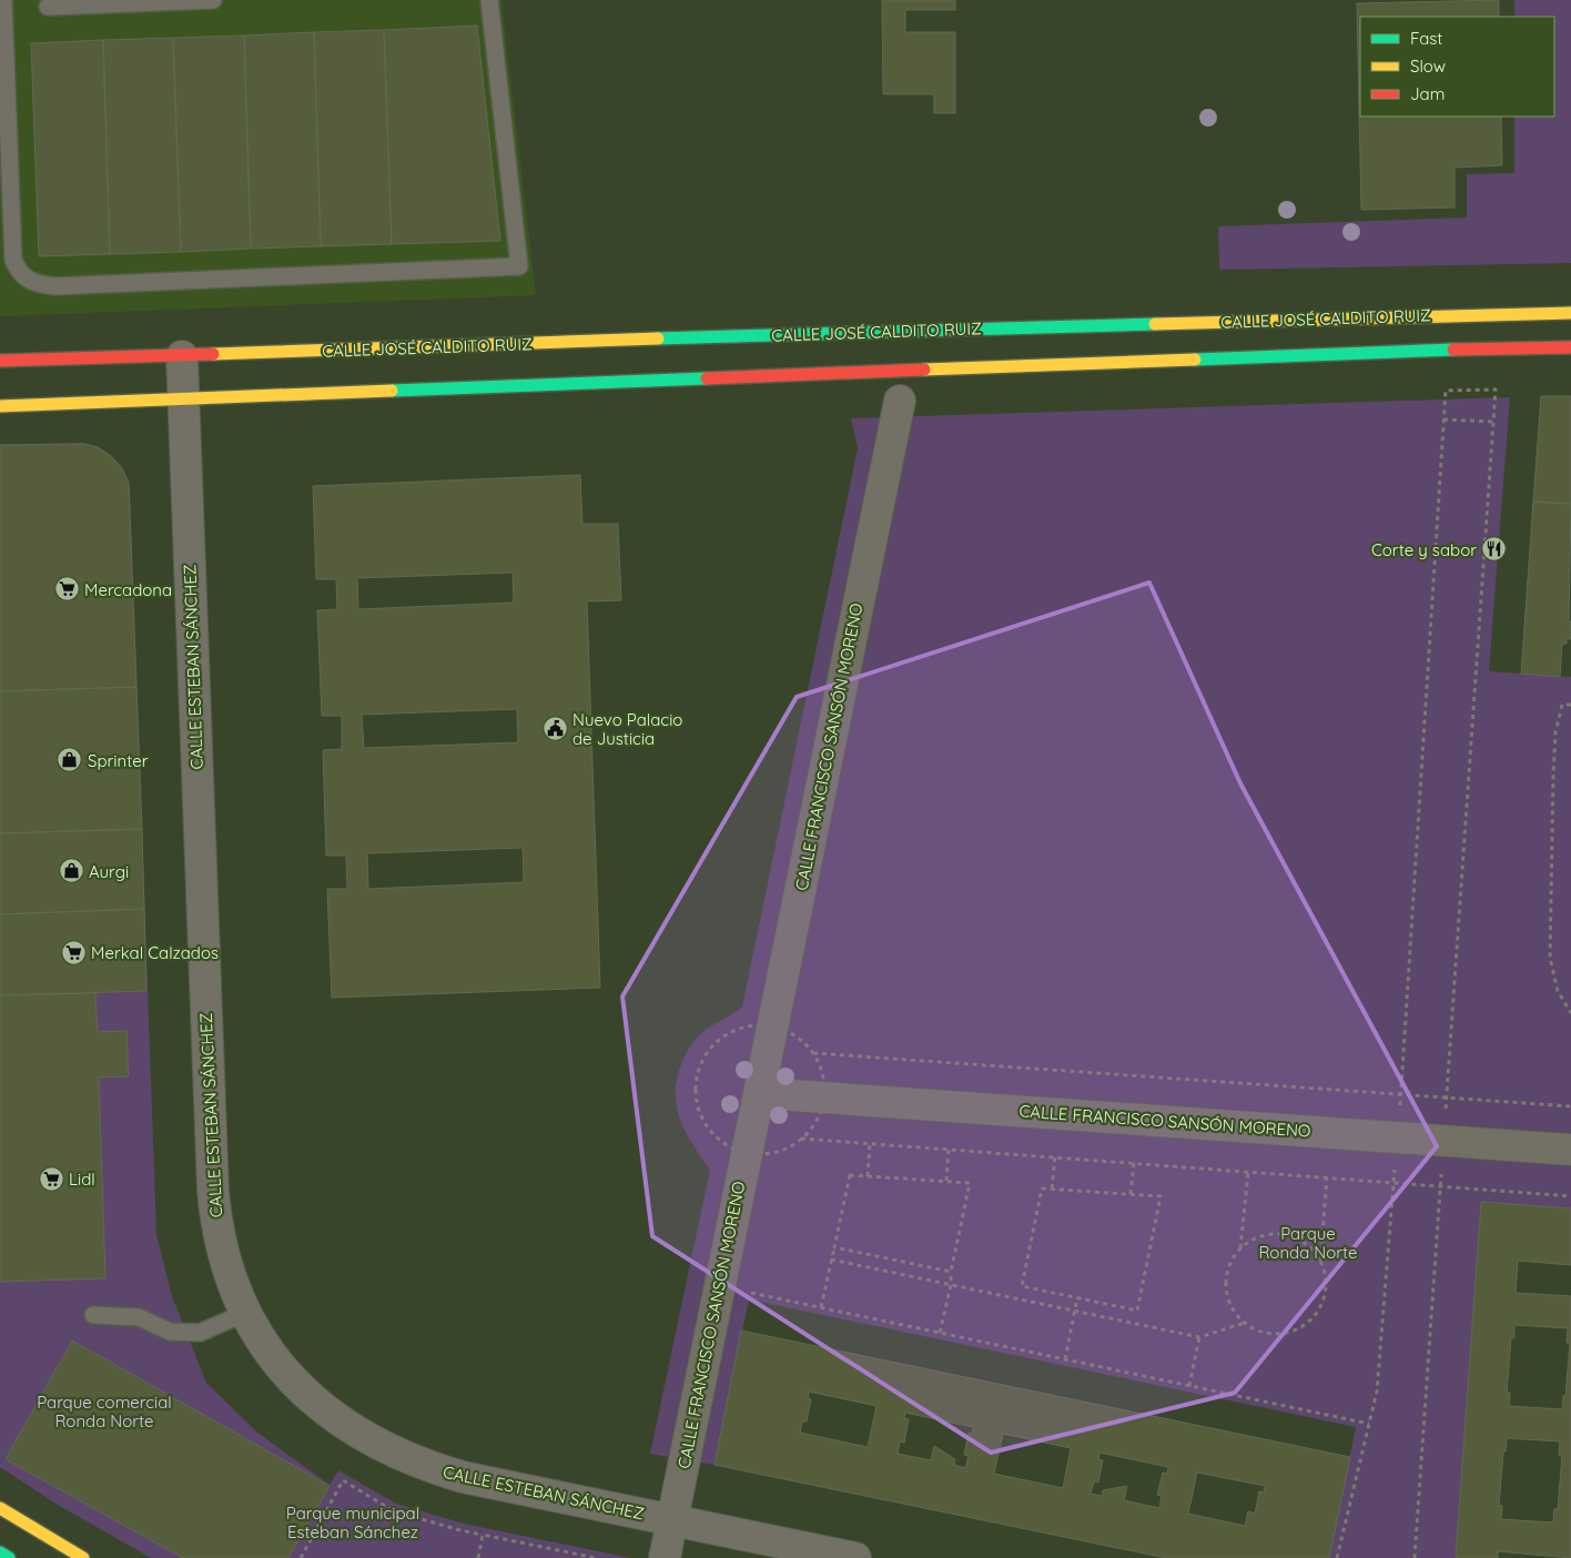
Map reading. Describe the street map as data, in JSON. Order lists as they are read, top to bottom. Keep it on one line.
{"streets":{"main road":["CALLE JOSÉ CALDITO RUIZ"],"street":["CALLE ESTEBAN SÁNCHEZ","CALLE FRANCISCO SANSÓN MORENO"]},"crossings":[["CALLE JOSÉ CALDITO RUIZ","CALLE ESTEBAN SÁNCHEZ"],["CALLE ESTEBAN SÁNCHEZ","CALLE FRANCISCO SANSÓN MORENO"]],"parks":["Parque Ronda Norte","Parque comercial Ronda Norte","Parque municipal Esteban Sánchez"],"places":{"restaurant":["Corte y sabor"],"supermarket":["Mercadona","Merkal Calzados","Lidl"],"public building":["Nuevo Palacio de Justicia"],"shop":["Sprinter","Aurgi"]},"legend":["Fast","Slow","Jam"]}
